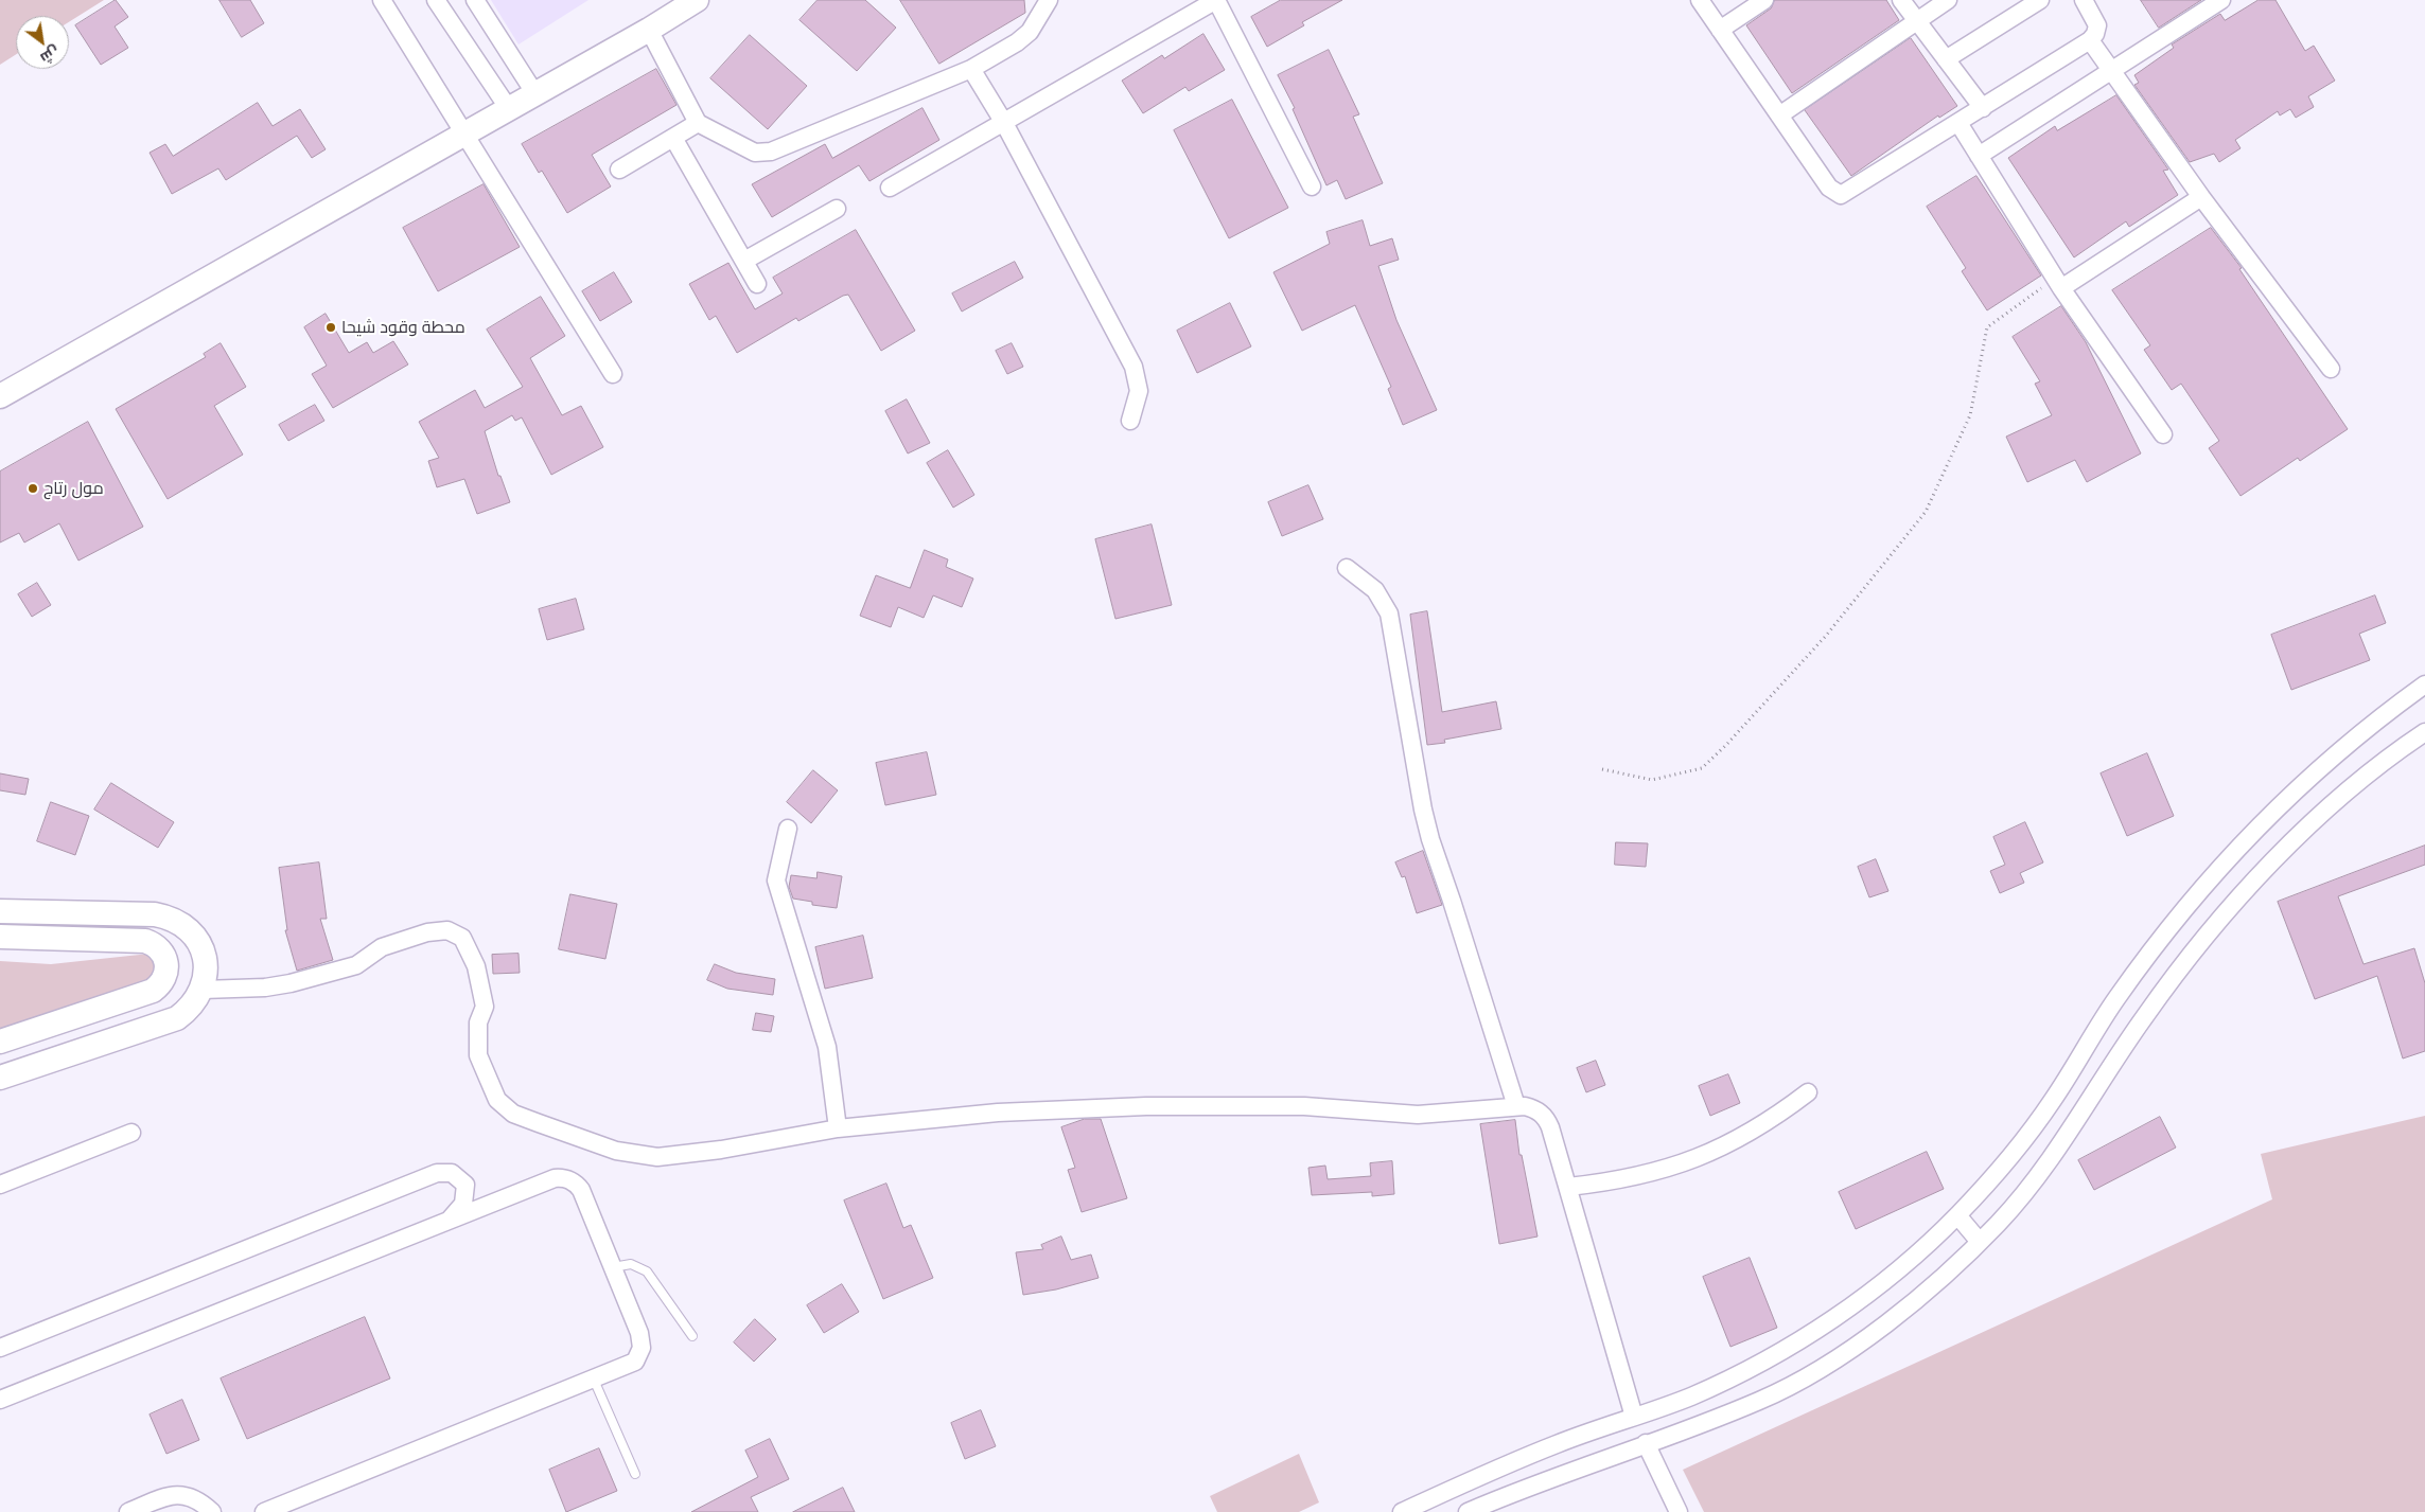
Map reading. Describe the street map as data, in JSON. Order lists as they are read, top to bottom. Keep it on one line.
{"places":["محطة وقود شيحا","مول رتاج"],"north":"bottom right"}
